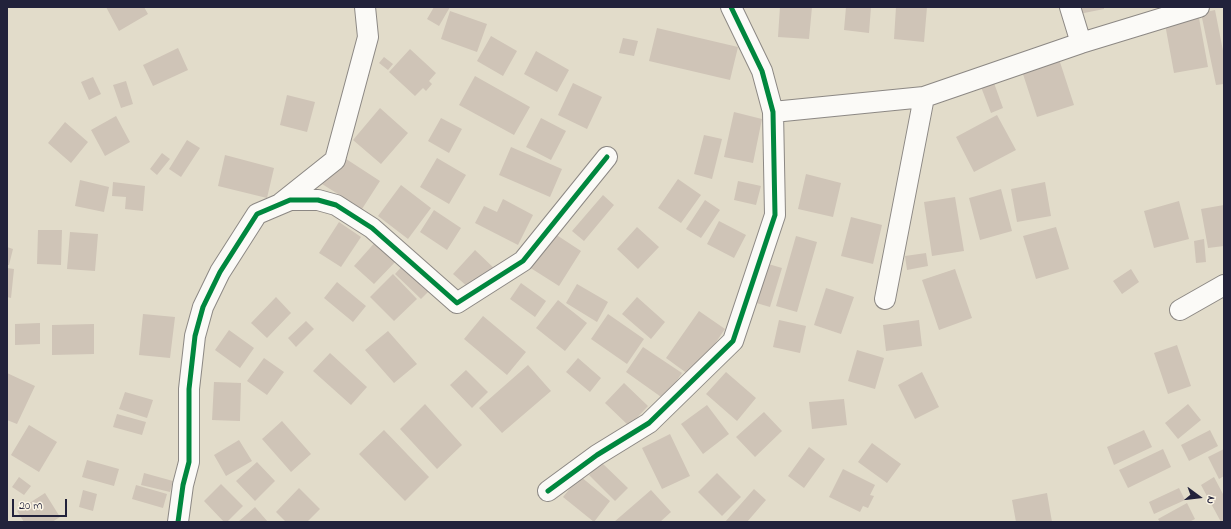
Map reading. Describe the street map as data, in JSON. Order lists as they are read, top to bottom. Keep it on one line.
{"scale_bar":"20 m","north":"right"}
